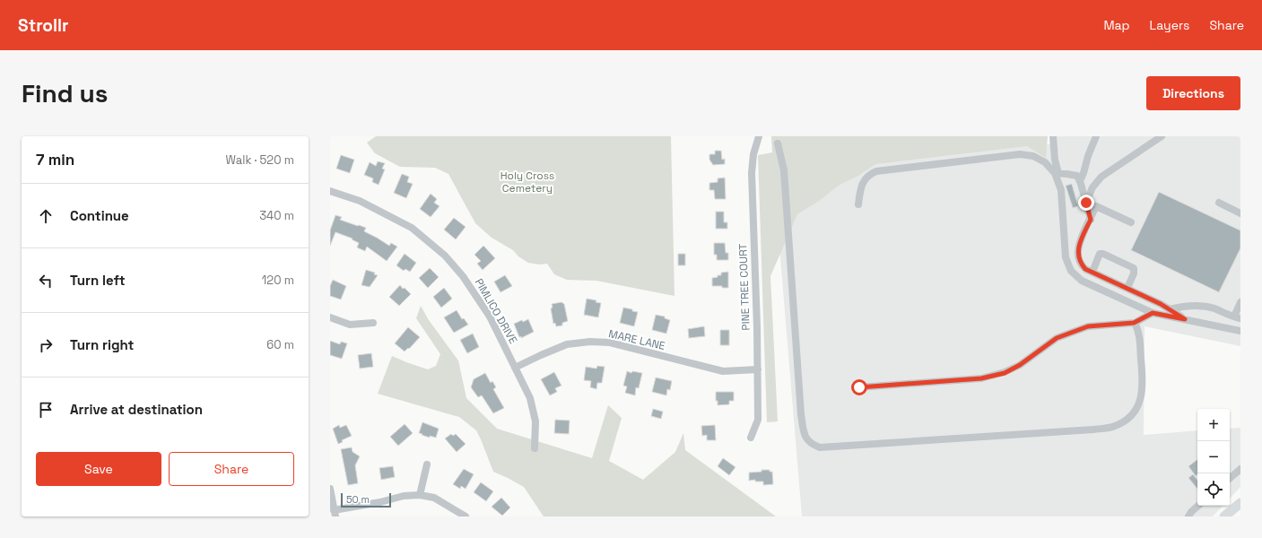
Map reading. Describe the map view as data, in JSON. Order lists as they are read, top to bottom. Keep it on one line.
{"streets":{"street":["PINE TREE COURT","PIMLICO DRIVE","MARE LANE"]},"crossings":[["PINE TREE COURT","MARE LANE"],["PIMLICO DRIVE","MARE LANE"]],"parks":["Holy Cross Cemetery"],"scale_bar":"50 m","page":{"header":"Strollr","nav":["Map","Layers","Share"],"buttons":["Directions",["Save","Share"]],"title":"Find us","heading":["7 min","Walk · 520 m"],"list":[["Continue","340 m"],["Turn left","120 m"],["Turn right","60 m"],"Arrive at destination"],"map_buttons":["+","−"],"scale":"50 m"}}
